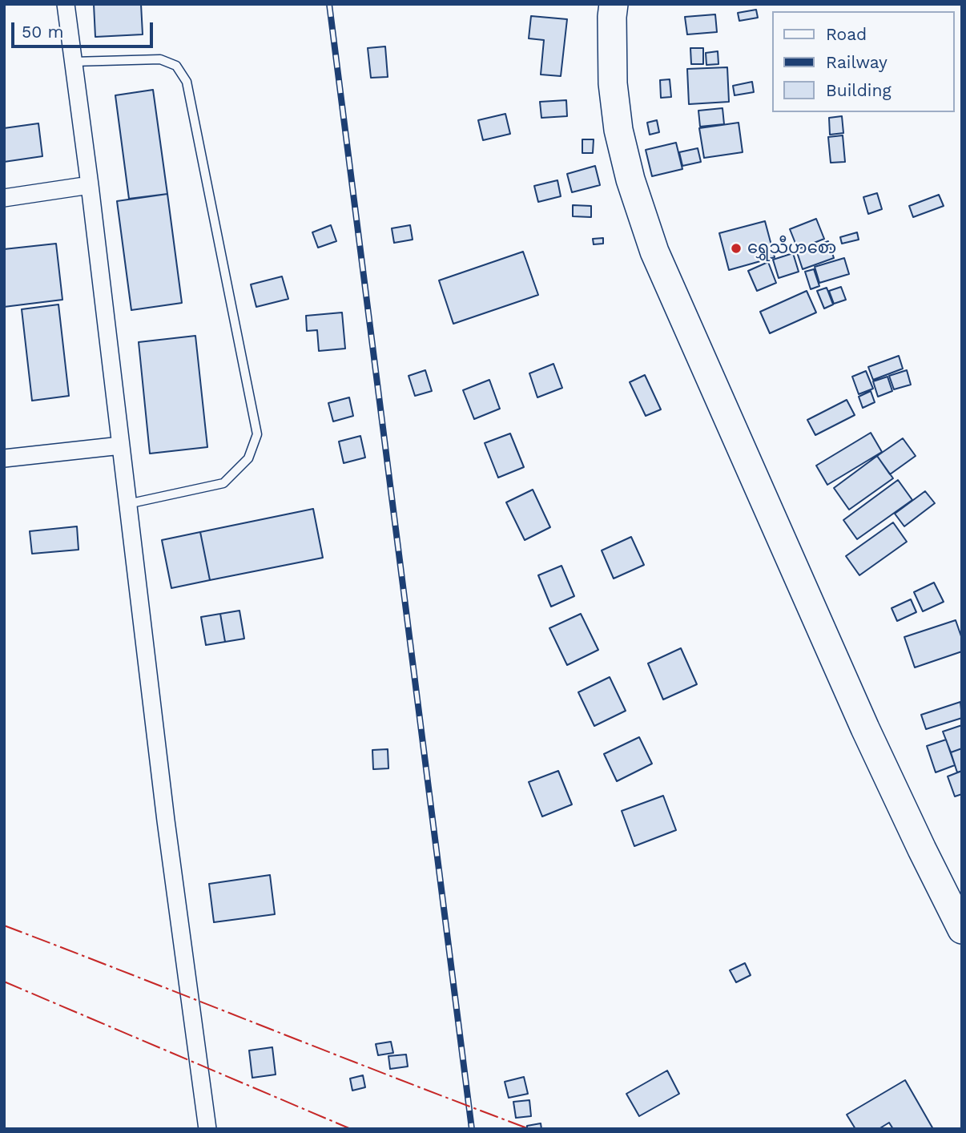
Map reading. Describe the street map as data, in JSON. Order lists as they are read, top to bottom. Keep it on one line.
{"places":["ရွှေသီဟစော"],"legend":["Road","Railway","Building"],"scale_bar":"50 m"}
